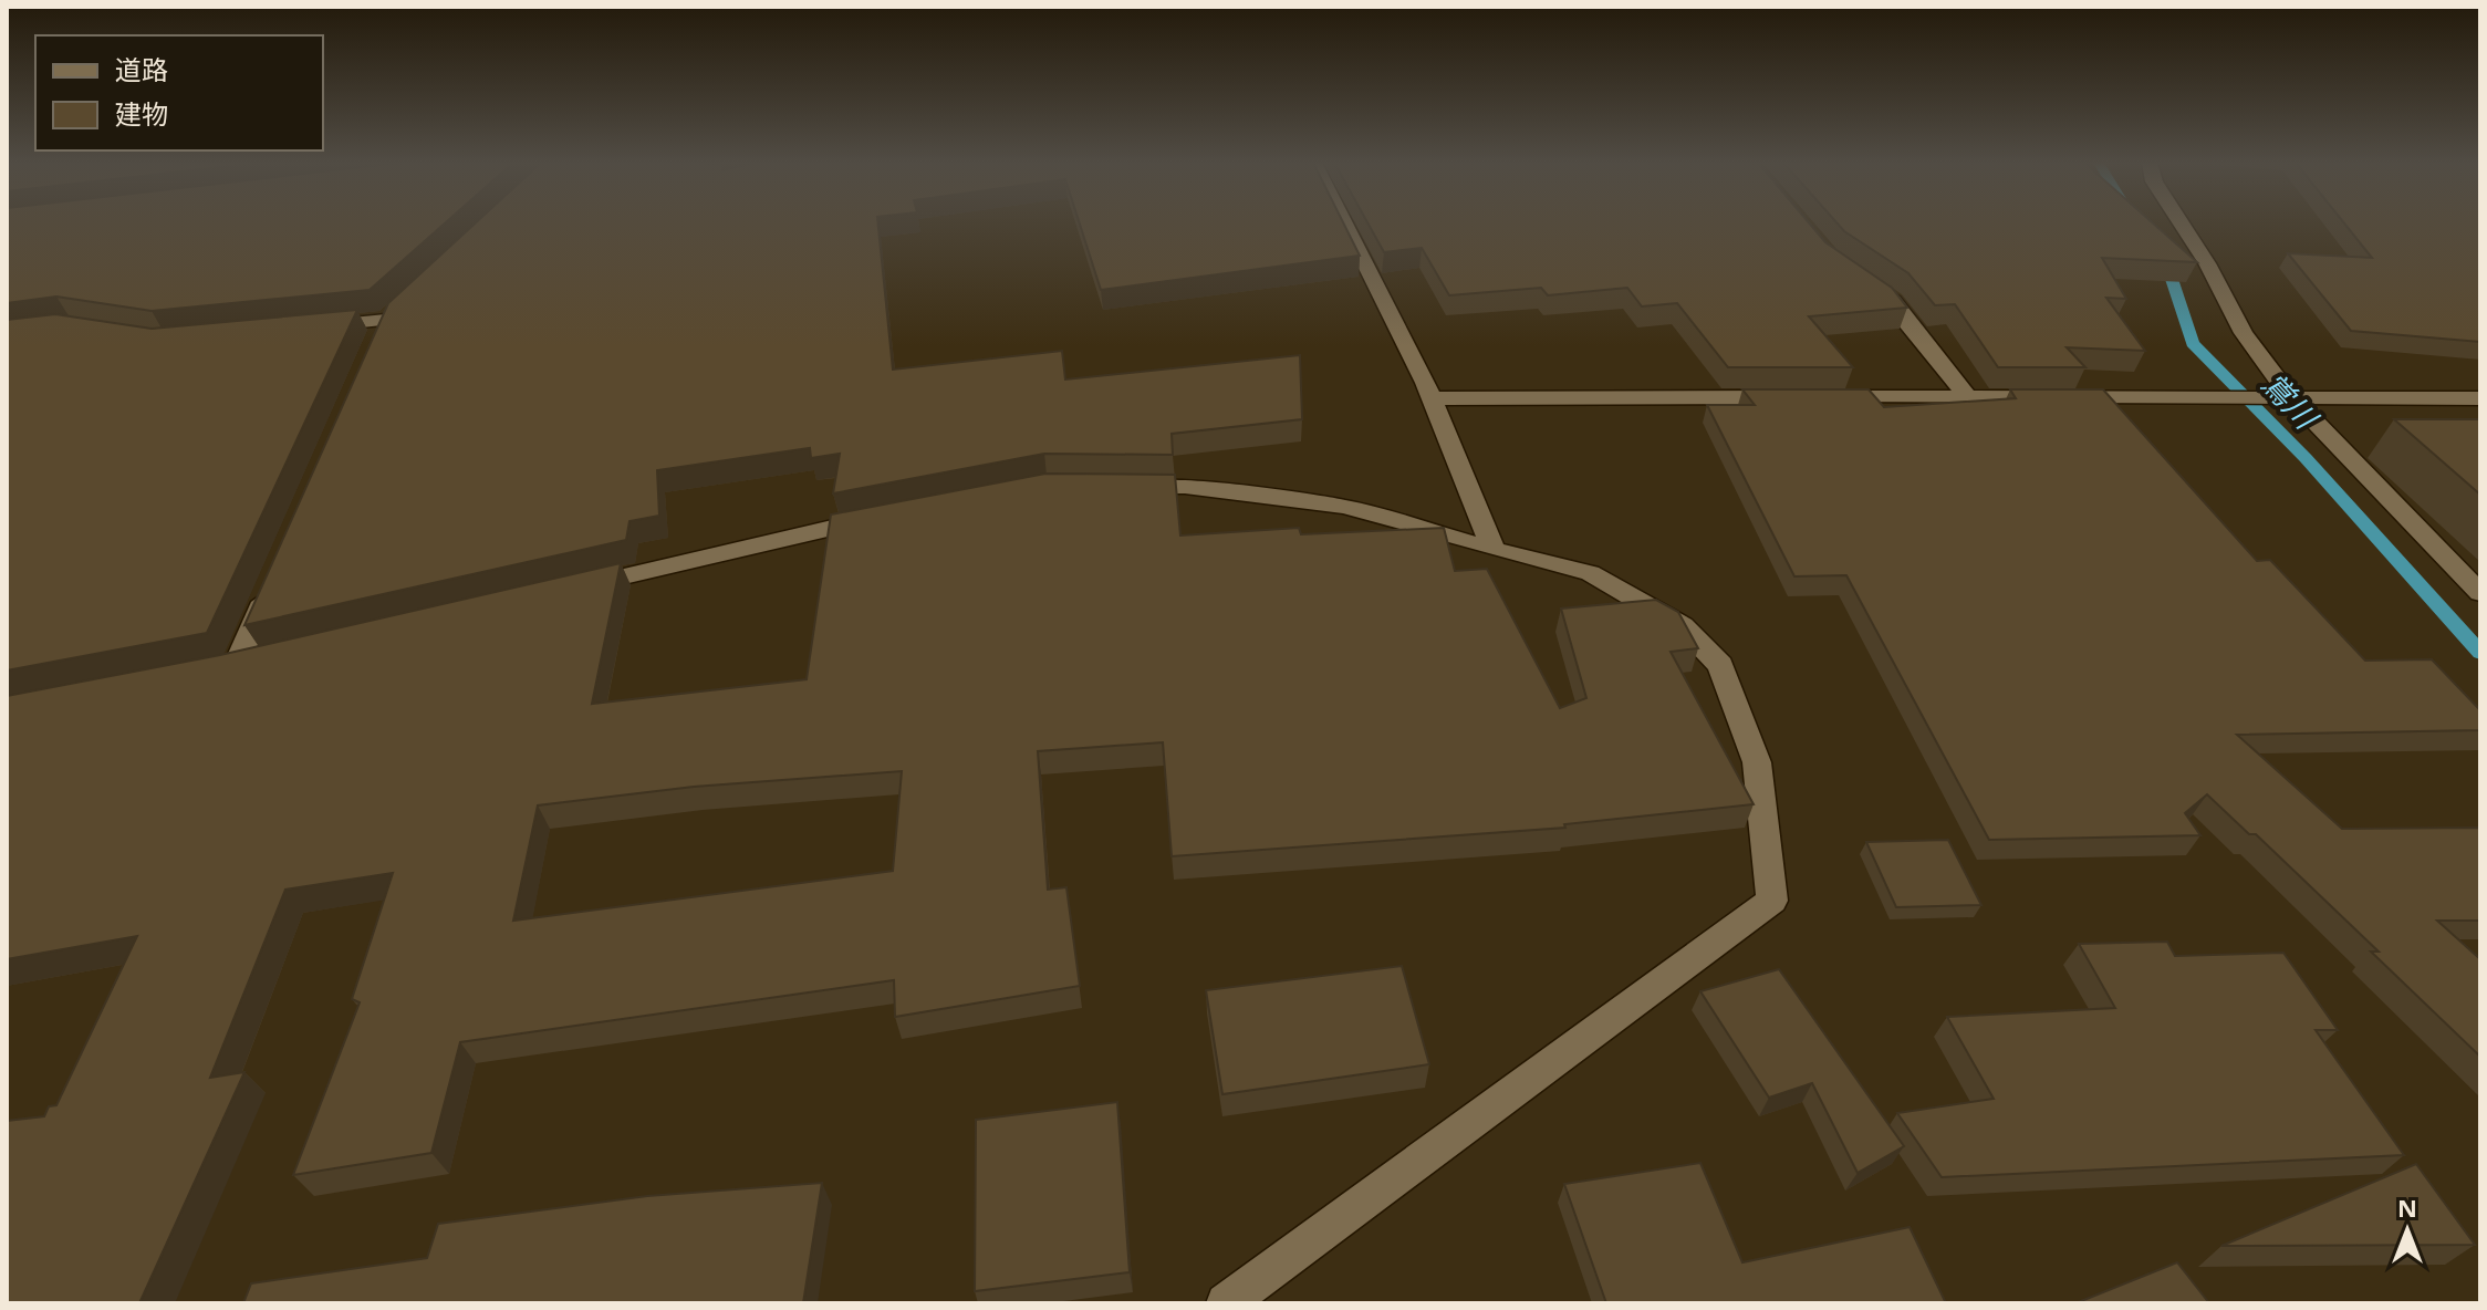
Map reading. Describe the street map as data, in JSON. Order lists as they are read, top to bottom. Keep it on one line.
{"water":["鴬川"],"legend":["道路","建物"],"north":"top"}
